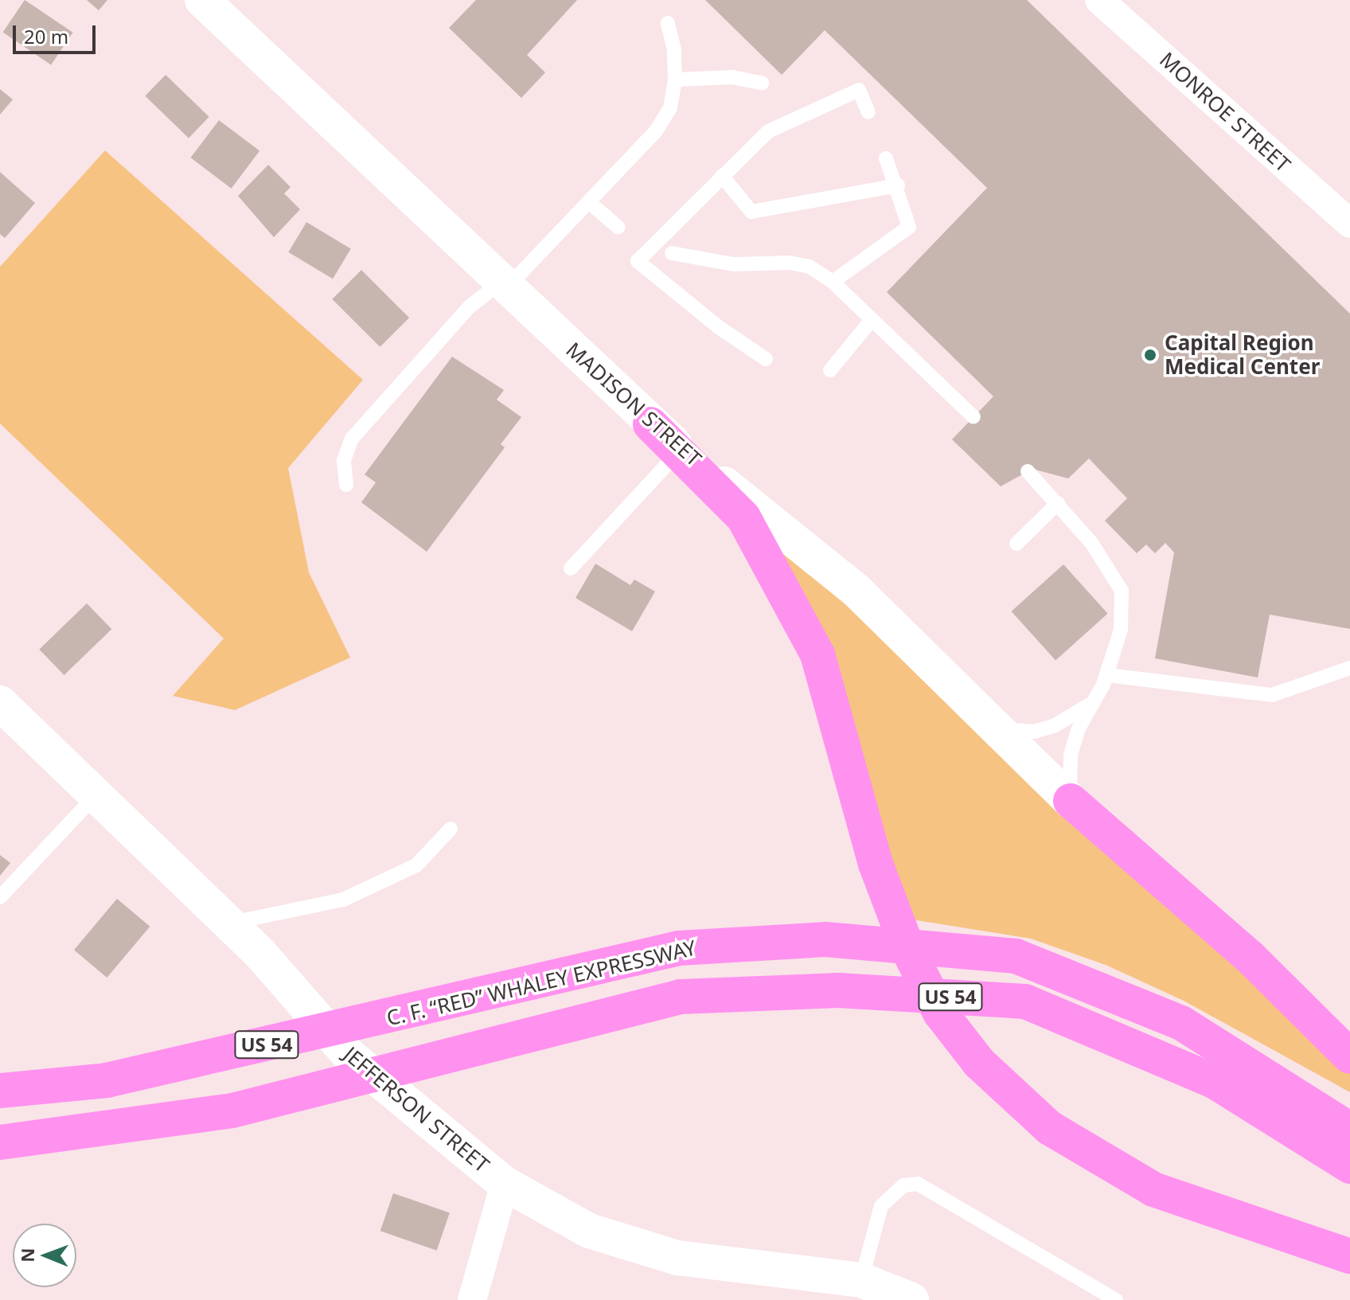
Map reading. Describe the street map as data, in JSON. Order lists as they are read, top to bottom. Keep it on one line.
{"streets":{"highway":["C. F. “RED” WHALEY EXPRESSWAY","US 54"],"main road":["MADISON STREET","JEFFERSON STREET"],"street":["MONROE STREET"]},"places":["Capital Region Medical Center"],"scale_bar":"20 m","north":"left"}
